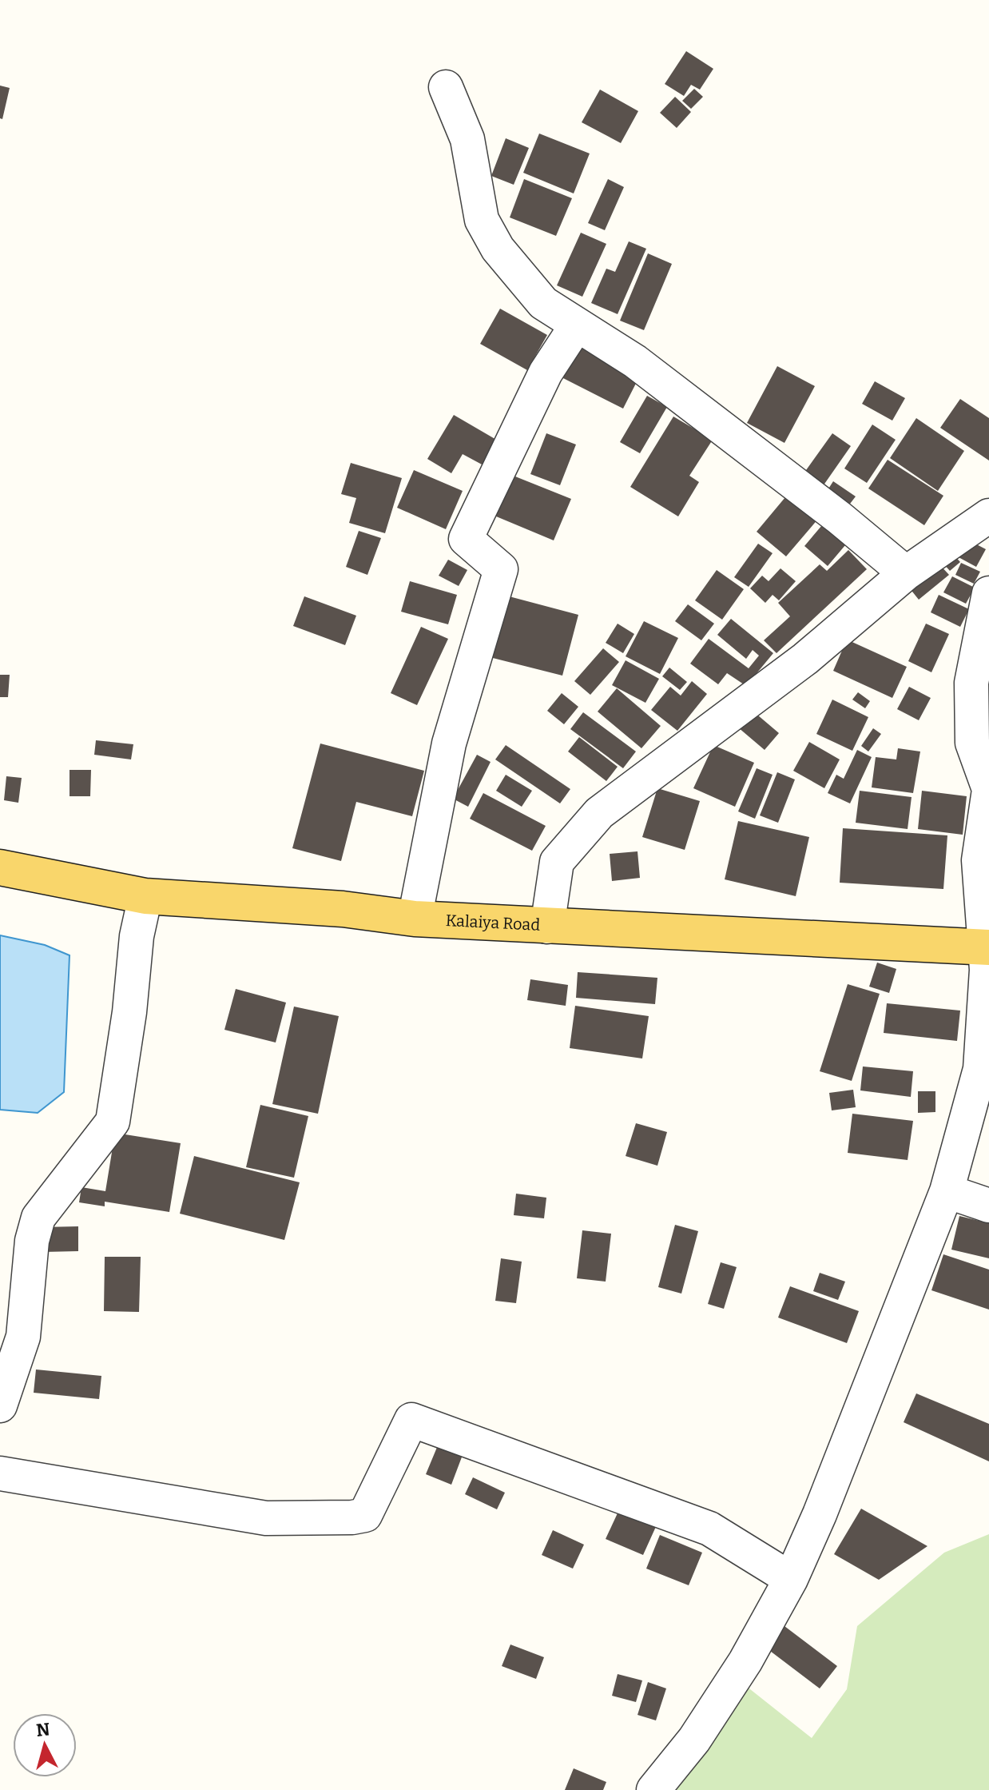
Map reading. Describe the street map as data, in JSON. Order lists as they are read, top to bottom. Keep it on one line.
{"streets":{"main road":["Kalaiya Road"]},"north":"top"}
